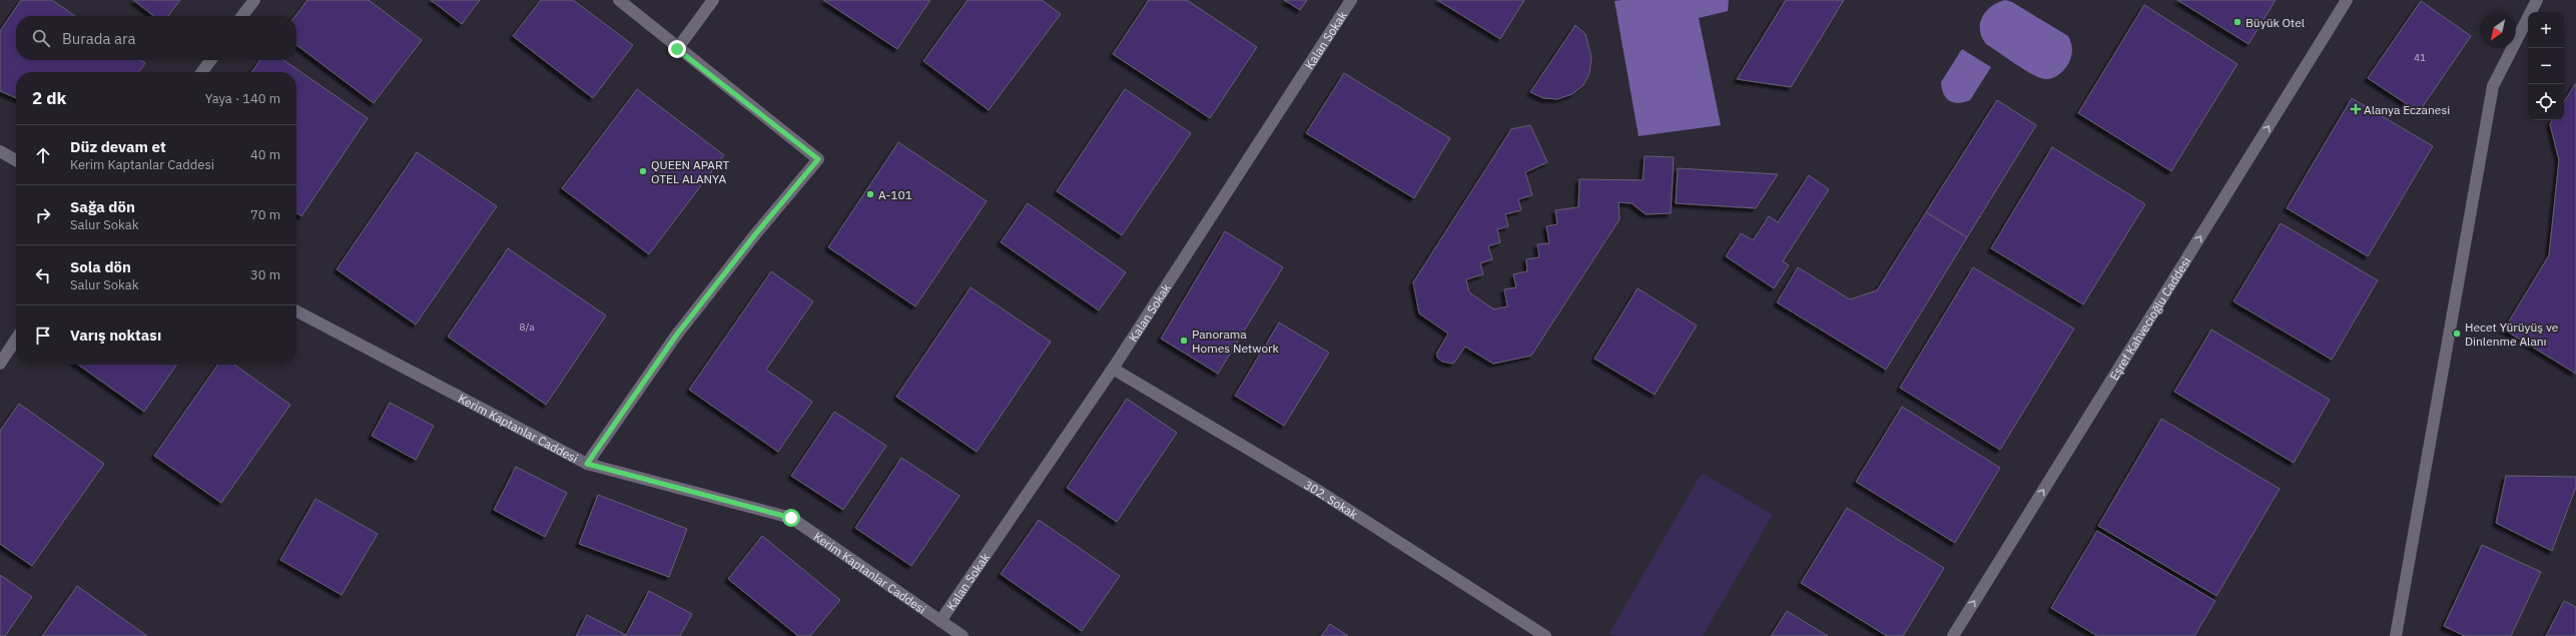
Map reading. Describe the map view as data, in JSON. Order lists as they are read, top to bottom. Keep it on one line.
{"streets":{"street":["Kalan Sokak","Eşref Kahvecioğlu Caddesi","Kerim Kaptanlar Caddesi","302. Sokak"]},"crossings":[["Kalan Sokak","Kerim Kaptanlar Caddesi"],["Kalan Sokak","302. Sokak"]],"one_way":["Eşref Kahvecioğlu Caddesi"],"places":{"other":["Büyük Otel","QUEEN APART OTEL ALANYA","A-101","Hecet Yürüyüş ve Dinlenme Alanı","Panorama Homes Network"],"health":["Alanya Eczanesi"]},"house_numbers":["41","8/a"],"north":"bottom left","page":{"map_buttons":["+","−"],"search":"Burada ara","heading":["2 dk","Yaya · 140 m"],"list":[["Düz devam et","Kerim Kaptanlar Caddesi","40 m"],["Sağa dön","Salur Sokak","70 m"],["Sola dön","Salur Sokak","30 m"],"Varış noktası"]}}
